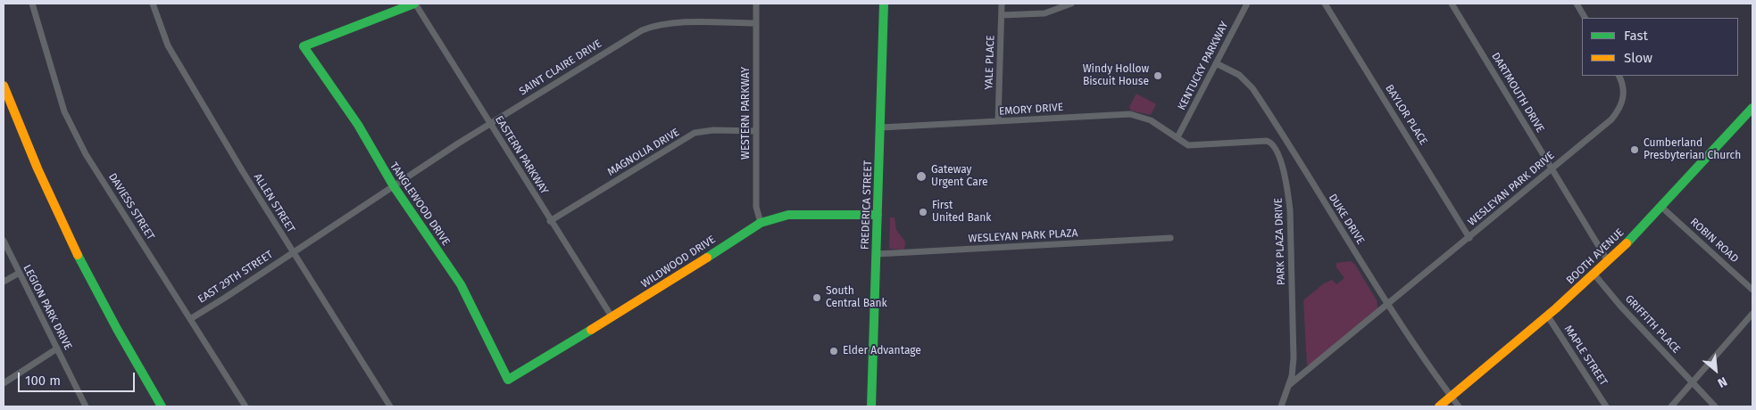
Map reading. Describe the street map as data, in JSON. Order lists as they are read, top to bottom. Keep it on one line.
{"streets":{"street":["YALE PLACE","KENTUCKY PARKWAY","SAINT CLAIRE DRIVE","DARTMOUTH DRIVE","EMORY DRIVE","WESTERN PARKWAY","BAYLOR PLACE","MAGNOLIA DRIVE","EASTERN PARKWAY","WESLEYAN PARK DRIVE","ALLEN STREET","TANGLEWOOD DRIVE","FREDERICA STREET","DAVIESS STREET","DUKE DRIVE","WESLEYAN PARK PLAZA","ROBIN ROAD","PARK PLAZA DRIVE","BOOTH AVENUE","WILDWOOD DRIVE","EAST 29TH STREET","LEGION PARK DRIVE","GRIFFITH PLACE","MAPLE STREET"]},"crossings":[["YALE PLACE","EMORY DRIVE"],["KENTUCKY PARKWAY","EMORY DRIVE"],["KENTUCKY PARKWAY","DUKE DRIVE"],["KENTUCKY PARKWAY","PARK PLAZA DRIVE"],["SAINT CLAIRE DRIVE","WESTERN PARKWAY"],["SAINT CLAIRE DRIVE","EASTERN PARKWAY"],["SAINT CLAIRE DRIVE","TANGLEWOOD DRIVE"],["SAINT CLAIRE DRIVE","EAST 29TH STREET"],["DARTMOUTH DRIVE","WESLEYAN PARK DRIVE"],["DARTMOUTH DRIVE","BOOTH AVENUE"],["EMORY DRIVE","FREDERICA STREET"],["EMORY DRIVE","PARK PLAZA DRIVE"],["WESTERN PARKWAY","MAGNOLIA DRIVE"],["WESTERN PARKWAY","WILDWOOD DRIVE"],["BAYLOR PLACE","WESLEYAN PARK DRIVE"],["MAGNOLIA DRIVE","EASTERN PARKWAY"],["EASTERN PARKWAY","TANGLEWOOD DRIVE"],["EASTERN PARKWAY","WILDWOOD DRIVE"],["WESLEYAN PARK DRIVE","DUKE DRIVE"],["ALLEN STREET","EAST 29TH STREET"],["TANGLEWOOD DRIVE","WILDWOOD DRIVE"],["TANGLEWOOD DRIVE","EAST 29TH STREET"],["FREDERICA STREET","WESLEYAN PARK PLAZA"],["FREDERICA STREET","WILDWOOD DRIVE"],["DAVIESS STREET","EAST 29TH STREET"],["DUKE DRIVE","BOOTH AVENUE"],["ROBIN ROAD","BOOTH AVENUE"],["BOOTH AVENUE","GRIFFITH PLACE"],["BOOTH AVENUE","MAPLE STREET"]],"places":["Windy Hollow Biscuit House","Cumberland Presbyterian Church","Gateway Urgent Care","First United Bank","South Central Bank","Elder Advantage"],"legend":["Fast","Slow"],"scale_bar":"100 m","north":"bottom right"}
